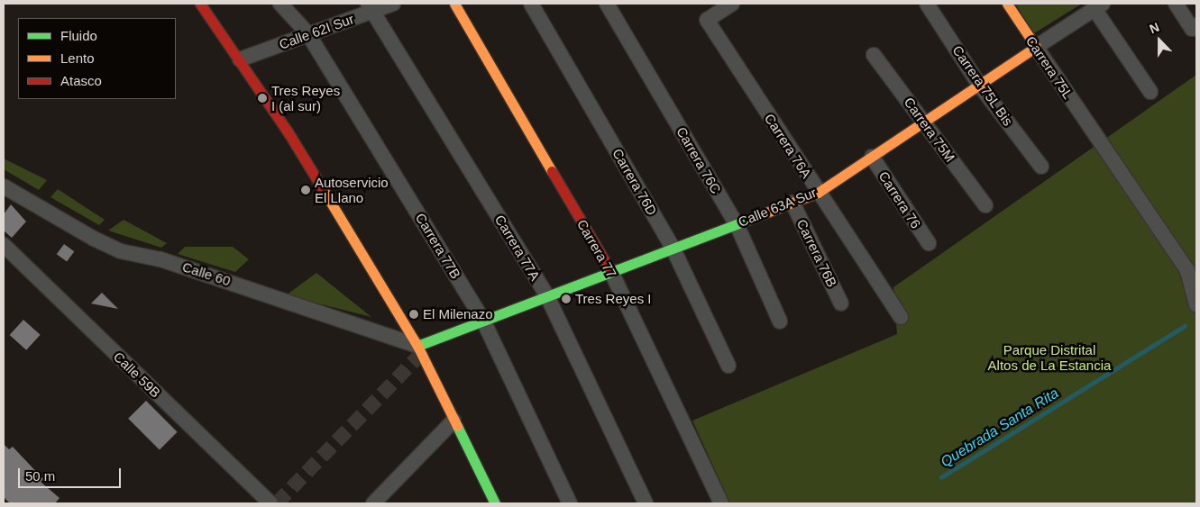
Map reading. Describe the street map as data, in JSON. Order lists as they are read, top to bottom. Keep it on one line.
{"streets":{"street":["Calle 62I Sur","Carrera 75L","Carrera 75L Bis","Carrera 75M","Carrera 76A","Carrera 76C","Carrera 76D","Carrera 76","Calle 63A Sur","Carrera 77B","Carrera 77A","Carrera 77","Carrera 76B","Calle 60","Calle 59B"]},"crossings":[["Calle 62I Sur","Carrera 77B"],["Calle 62I Sur","Carrera 77A"],["Carrera 75L","Calle 63A Sur"],["Carrera 75L Bis","Calle 63A Sur"],["Carrera 75M","Calle 63A Sur"],["Carrera 76A","Calle 63A Sur"],["Carrera 76C","Calle 63A Sur"],["Carrera 76D","Calle 63A Sur"],["Carrera 76","Calle 63A Sur"],["Calle 63A Sur","Carrera 77B"],["Calle 63A Sur","Carrera 77A"],["Calle 63A Sur","Carrera 77"],["Calle 63A Sur","Carrera 76B"],["Calle 63A Sur","Calle 60"]],"water":["Quebrada Santa Rita"],"parks":["Parque Distrital Altos de La Estancia"],"places":["Tres Reyes I (al sur)","Autoservicio El Llano","Tres Reyes I","El Milenazo"],"legend":["Fluido","Lento","Atasco"],"scale_bar":"50 m","north":"top"}
